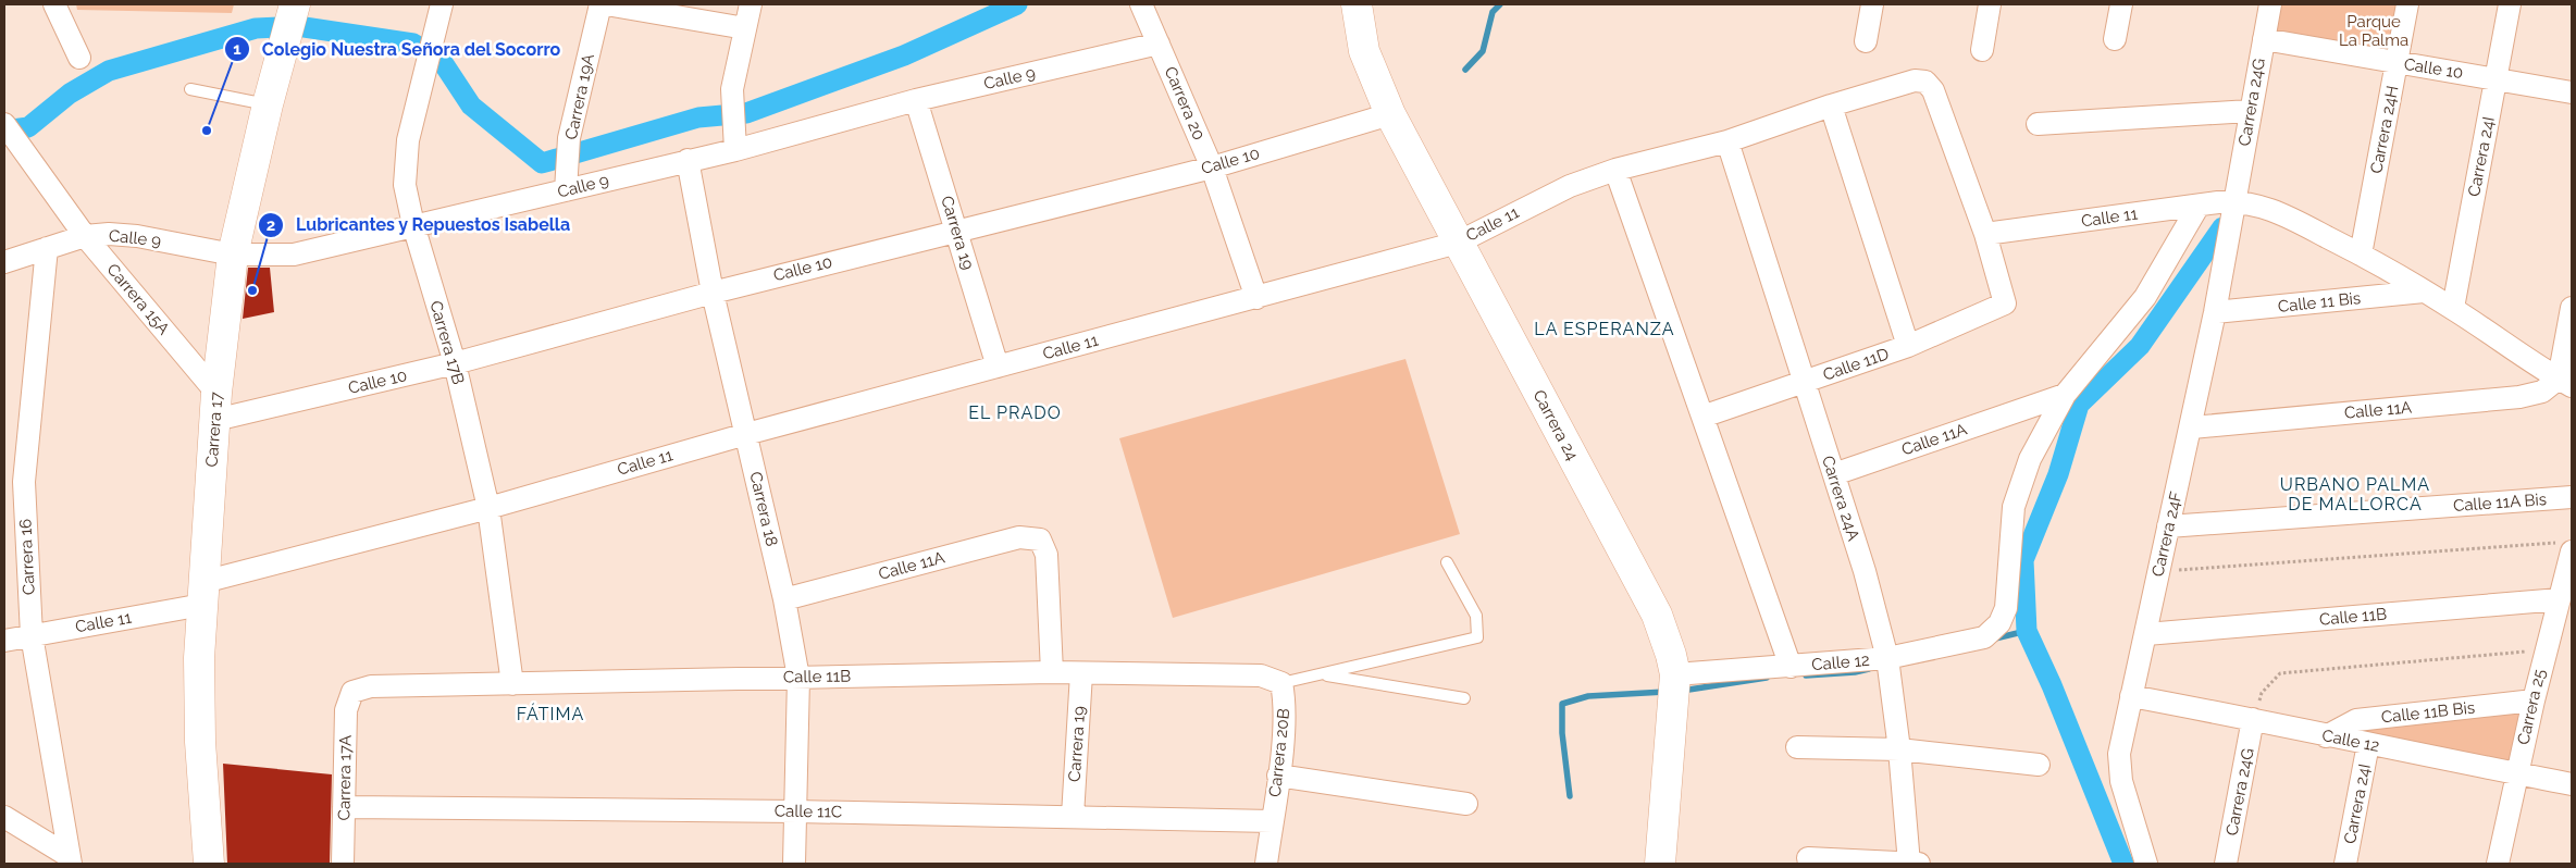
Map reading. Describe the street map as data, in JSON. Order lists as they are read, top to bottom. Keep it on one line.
{"streets":{"street":["Calle 10","Calle 9","Carrera 19A","Carrera 24G","Carrera 20","Carrera 24H","Carrera 24I","Calle 11","Carrera 19","Carrera 15A","Calle 11 Bis","Carrera 17B","Calle 11D","Calle 11A","Carrera 24","Carrera 17","Carrera 24A","Calle 11A Bis","Carrera 18","Carrera 24F","Carrera 16","Calle 11B","Calle 12","Carrera 25","Calle 11B Bis","Carrera 20B","Carrera 17A","Calle 11C"]},"crossings":[["Calle 10","Carrera 24G"],["Calle 10","Carrera 20"],["Calle 10","Carrera 24H"],["Calle 10","Carrera 24I"],["Calle 10","Carrera 19"],["Calle 10","Carrera 15A"],["Calle 10","Carrera 17B"],["Calle 10","Carrera 24"],["Calle 10","Carrera 17"],["Calle 10","Carrera 18"],["Calle 9","Carrera 19A"],["Calle 9","Carrera 20"],["Calle 9","Carrera 19"],["Calle 9","Carrera 15A"],["Calle 9","Carrera 17B"],["Calle 9","Carrera 17"],["Calle 9","Carrera 18"],["Calle 9","Carrera 16"],["Carrera 24G","Calle 11"],["Carrera 24G","Carrera 24F"],["Carrera 24G","Calle 12"],["Carrera 20","Calle 11"],["Carrera 24I","Calle 12"],["Calle 11","Carrera 19"],["Calle 11","Carrera 17B"],["Calle 11","Calle 11D"],["Calle 11","Carrera 24"],["Calle 11","Carrera 17"],["Calle 11","Carrera 24A"],["Calle 11","Carrera 18"],["Calle 11","Carrera 24F"],["Calle 11","Carrera 16"],["Carrera 19","Calle 11B"],["Carrera 19","Calle 11C"],["Carrera 15A","Carrera 17"],["Calle 11 Bis","Carrera 24F"],["Carrera 17B","Calle 11B"],["Calle 11D","Carrera 24A"],["Calle 11A","Carrera 24A"],["Calle 11A","Carrera 18"],["Calle 11A","Carrera 24F"],["Calle 11A","Calle 11B"],["Calle 11A","Calle 12"],["Carrera 24","Calle 12"],["Carrera 24A","Calle 12"],["Calle 11A Bis","Carrera 24F"],["Carrera 18","Calle 11B"],["Carrera 18","Calle 11C"],["Carrera 24F","Calle 11B"],["Carrera 24F","Calle 12"],["Calle 11B","Carrera 25"],["Calle 11B","Carrera 20B"],["Calle 11B","Carrera 17A"],["Calle 12","Carrera 25"],["Calle 12","Calle 11B Bis"],["Carrera 25","Calle 11B Bis"],["Carrera 20B","Calle 11C"],["Carrera 17A","Calle 11C"]],"districts":["LA ESPERANZA","EL PRADO","URBANO PALMA DE MALLORCA","FÁTIMA"],"parks":["Parque La Palma"],"places":["Colegio Nuestra Señora del Socorro","Lubricantes y Repuestos Isabella"]}
